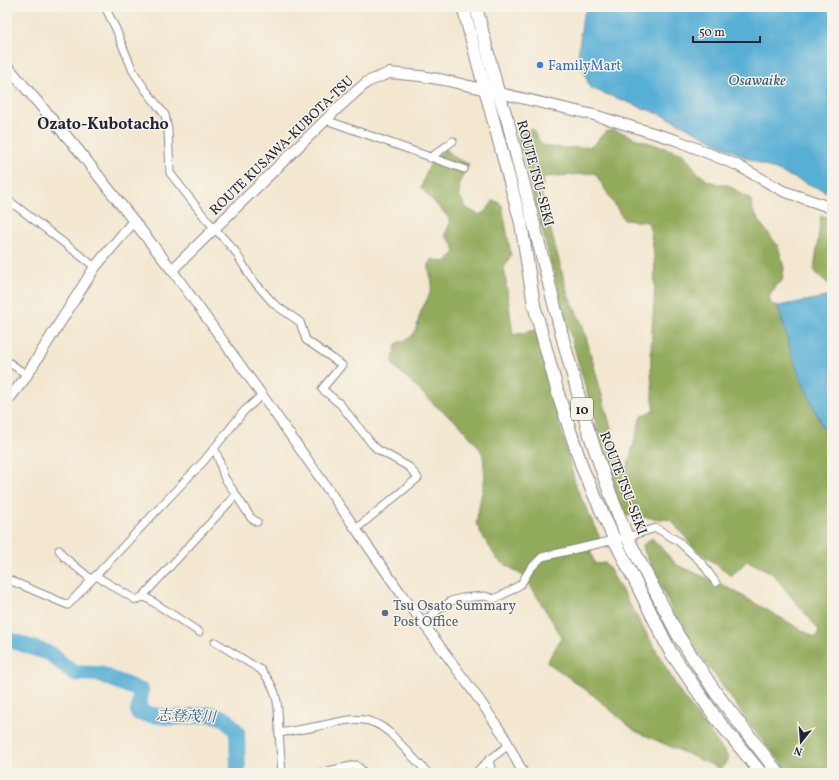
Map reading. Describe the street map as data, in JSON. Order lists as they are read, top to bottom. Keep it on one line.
{"streets":{"main road":["ROUTE KUSAWA-KUBOTA-TSU","ROUTE TSU-SEKI","10"]},"crossings":[["ROUTE KUSAWA-KUBOTA-TSU","ROUTE TSU-SEKI"]],"districts":["Ozato-Kubotacho"],"water":["Osawaike","志登茂川"],"places":["FamilyMart","Tsu Osato Summary Post Office"],"scale_bar":"50 m","north":"bottom"}
